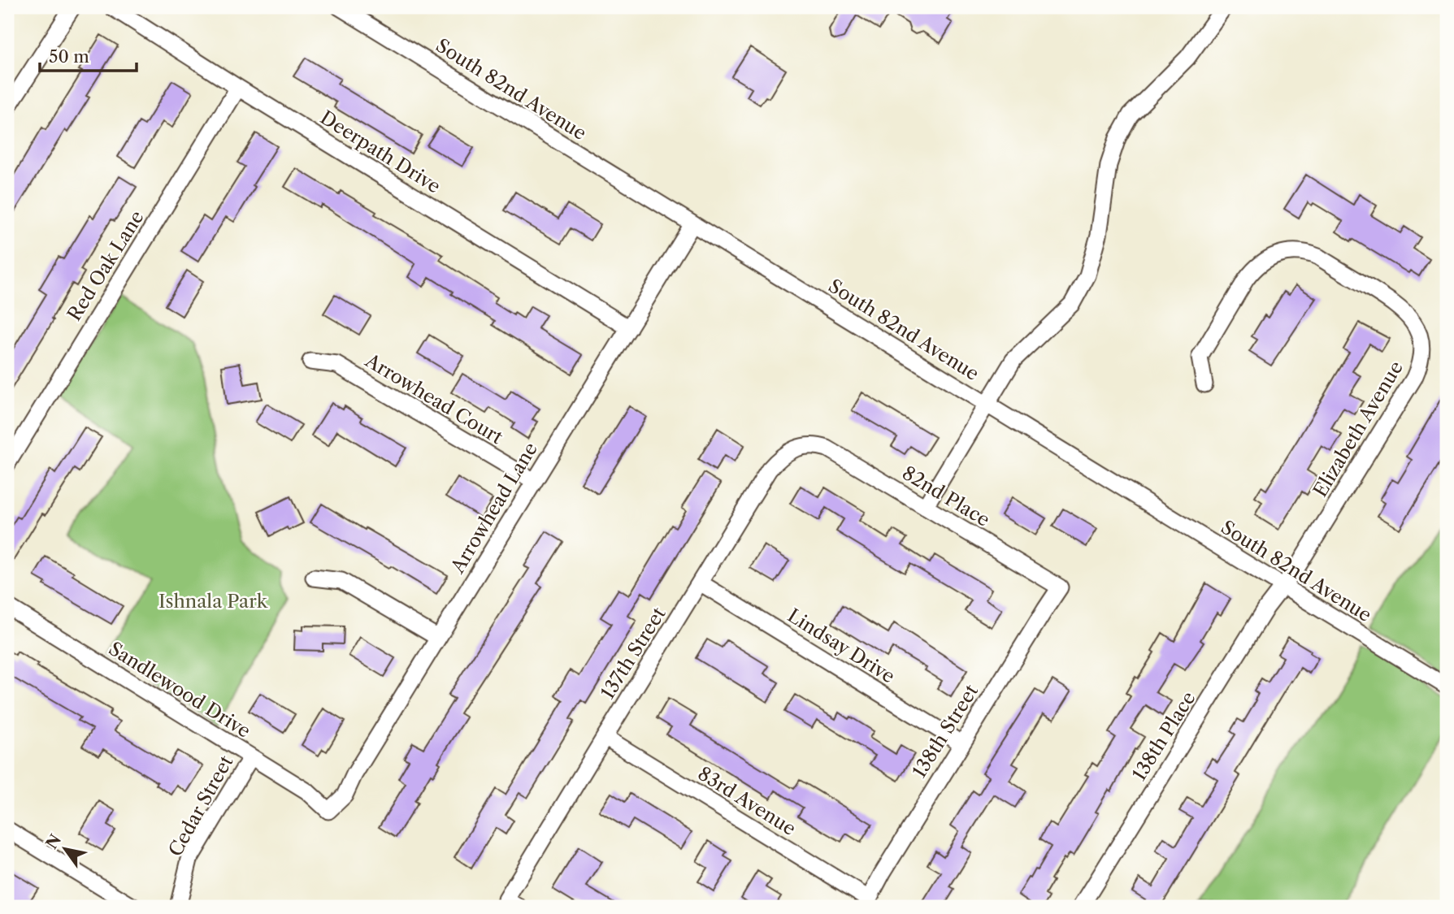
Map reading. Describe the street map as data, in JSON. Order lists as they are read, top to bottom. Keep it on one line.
{"streets":{"street":["South 82nd Avenue","Deerpath Drive","Red Oak Lane","Arrowhead Court","Elizabeth Avenue","82nd Place","Arrowhead Lane","Lindsay Drive","137th Street","Sandlewood Drive","138th Street","138th Place","83rd Avenue","Cedar Street"]},"crossings":[["South 82nd Avenue","Elizabeth Avenue"],["South 82nd Avenue","Arrowhead Lane"],["South 82nd Avenue","138th Place"],["Deerpath Drive","Red Oak Lane"],["Deerpath Drive","Arrowhead Lane"],["Arrowhead Court","Arrowhead Lane"],["Elizabeth Avenue","138th Place"],["82nd Place","137th Street"],["82nd Place","138th Street"],["Arrowhead Lane","Sandlewood Drive"],["Lindsay Drive","137th Street"],["Lindsay Drive","138th Street"],["137th Street","83rd Avenue"],["Sandlewood Drive","Cedar Street"],["138th Street","83rd Avenue"]],"parks":["Ishnala Park"],"scale_bar":"50 m","north":"top left"}
